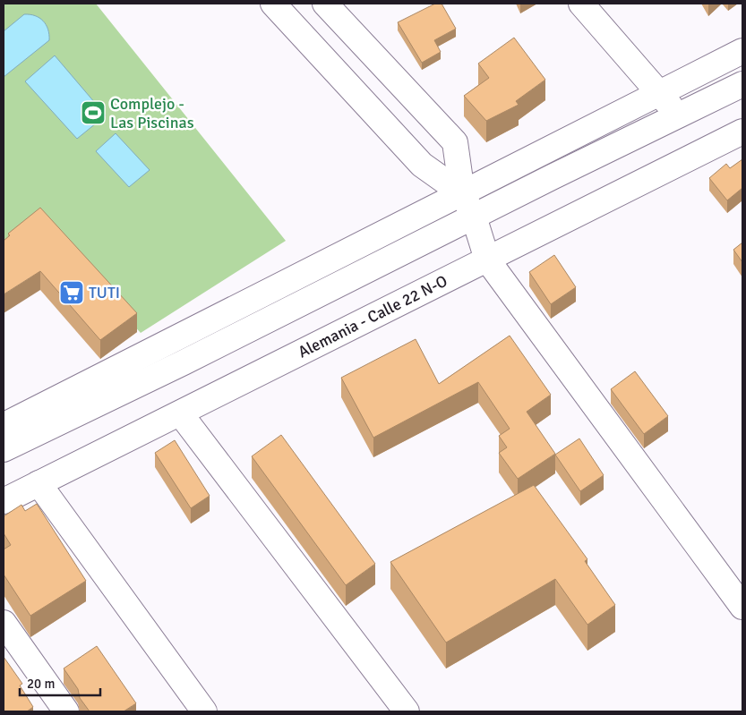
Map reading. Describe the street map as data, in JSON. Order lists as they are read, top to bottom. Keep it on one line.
{"streets":{"street":["Alemania - Calle 22 N-O"]},"places":{"sports":["Complejo - Las Piscinas"],"supermarket":["TUTI"]},"scale_bar":"20 m"}
